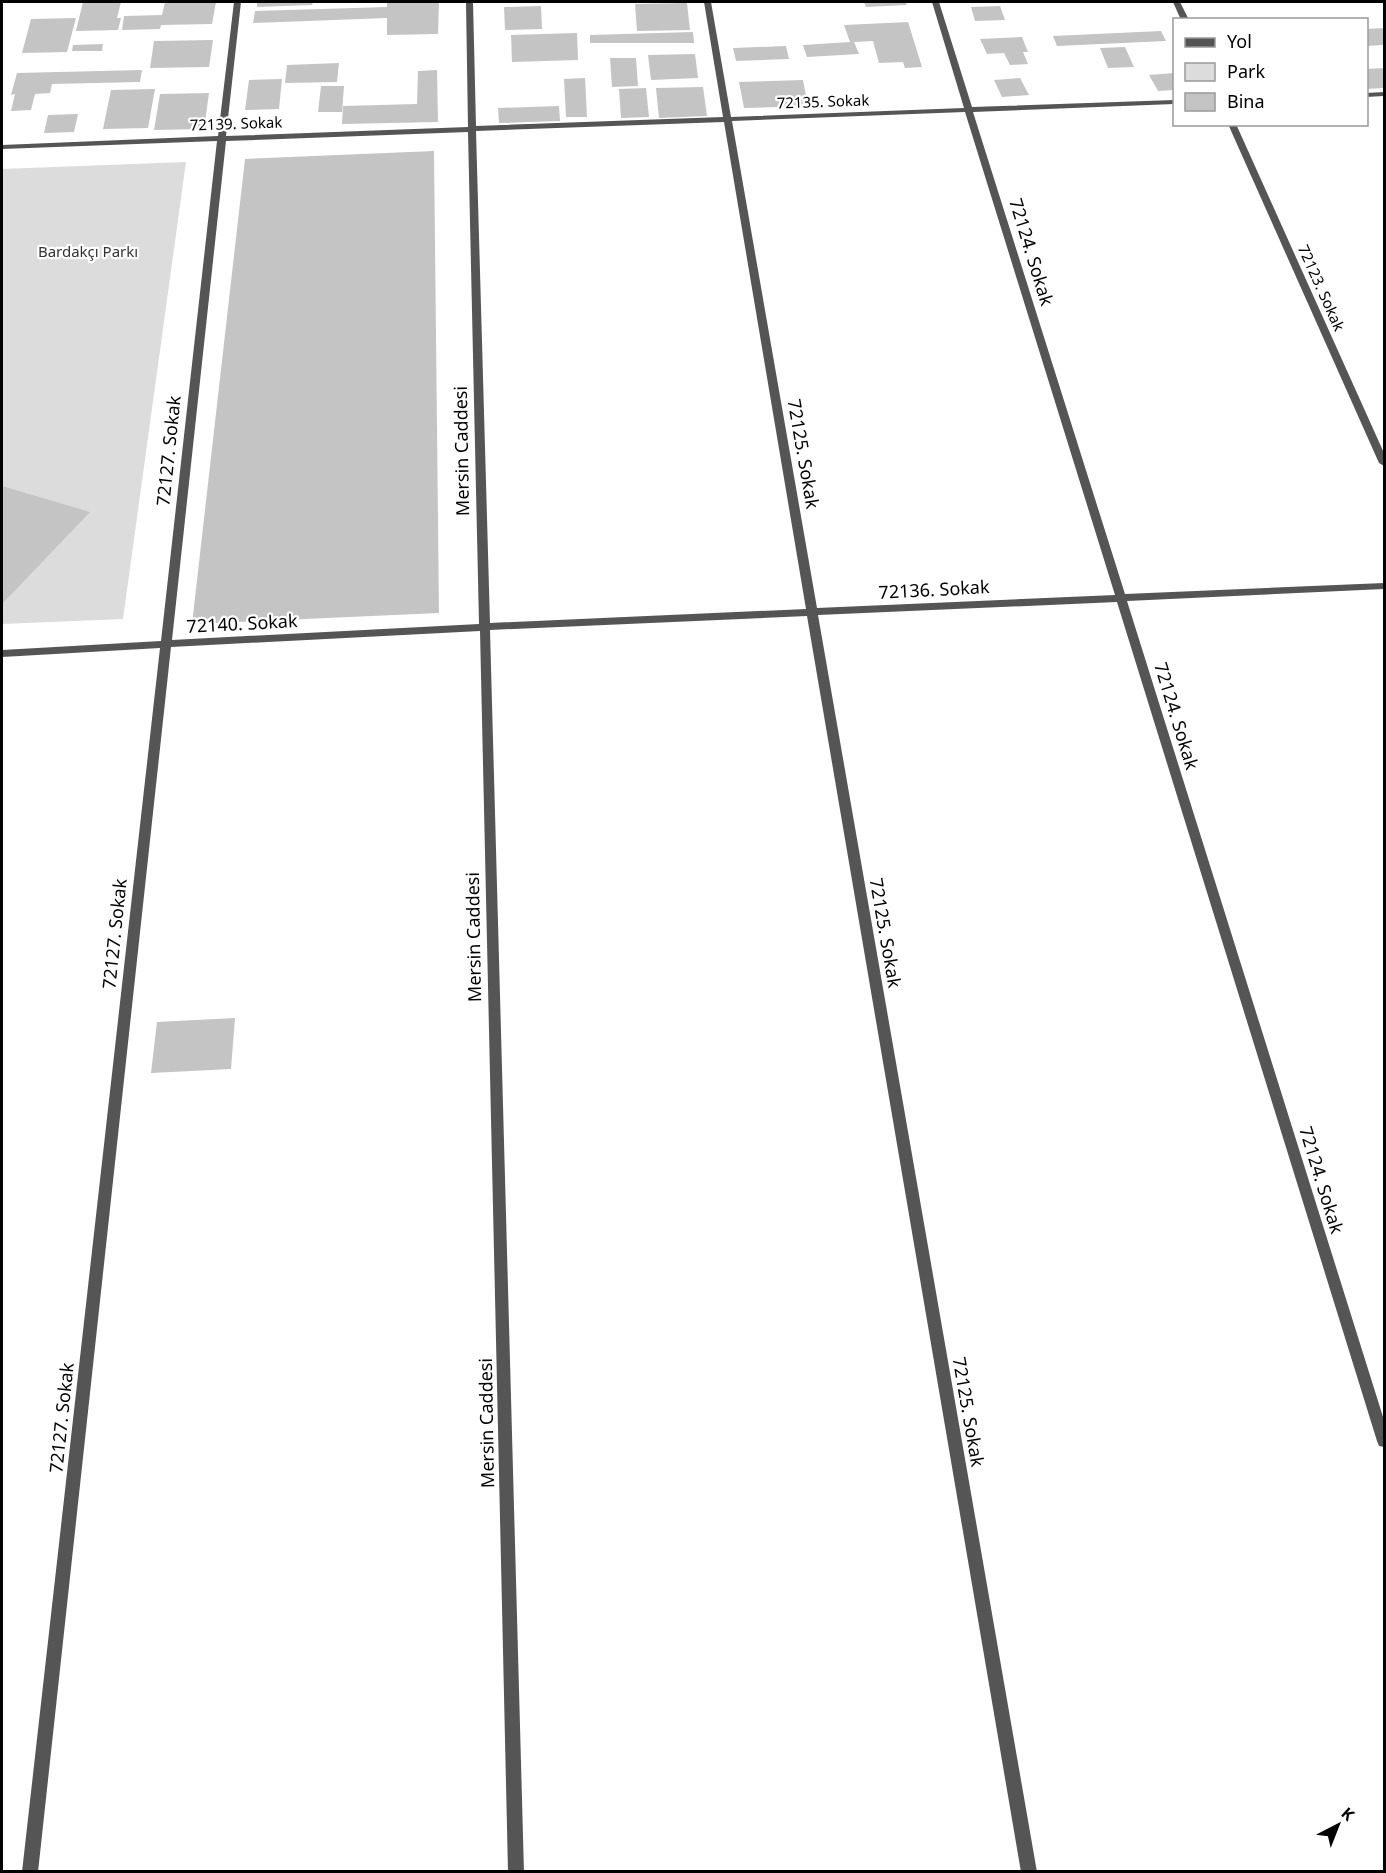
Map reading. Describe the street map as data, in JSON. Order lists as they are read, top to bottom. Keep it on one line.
{"streets":{"street":["72135. Sokak","72139. Sokak","72124. Sokak","72123. Sokak","72127. Sokak","Mersin Caddesi","72125. Sokak","72136. Sokak","72140. Sokak"]},"crossings":[["72135. Sokak","72139. Sokak"],["72135. Sokak","72124. Sokak"],["72135. Sokak","Mersin Caddesi"],["72135. Sokak","72125. Sokak"],["72139. Sokak","72127. Sokak"],["72139. Sokak","Mersin Caddesi"],["72124. Sokak","72136. Sokak"],["72127. Sokak","72140. Sokak"],["Mersin Caddesi","72136. Sokak"],["Mersin Caddesi","72140. Sokak"],["72125. Sokak","72136. Sokak"],["72136. Sokak","72140. Sokak"]],"parks":["Bardakçı Parkı"],"legend":["Yol","Park","Bina"],"north":"top right"}
